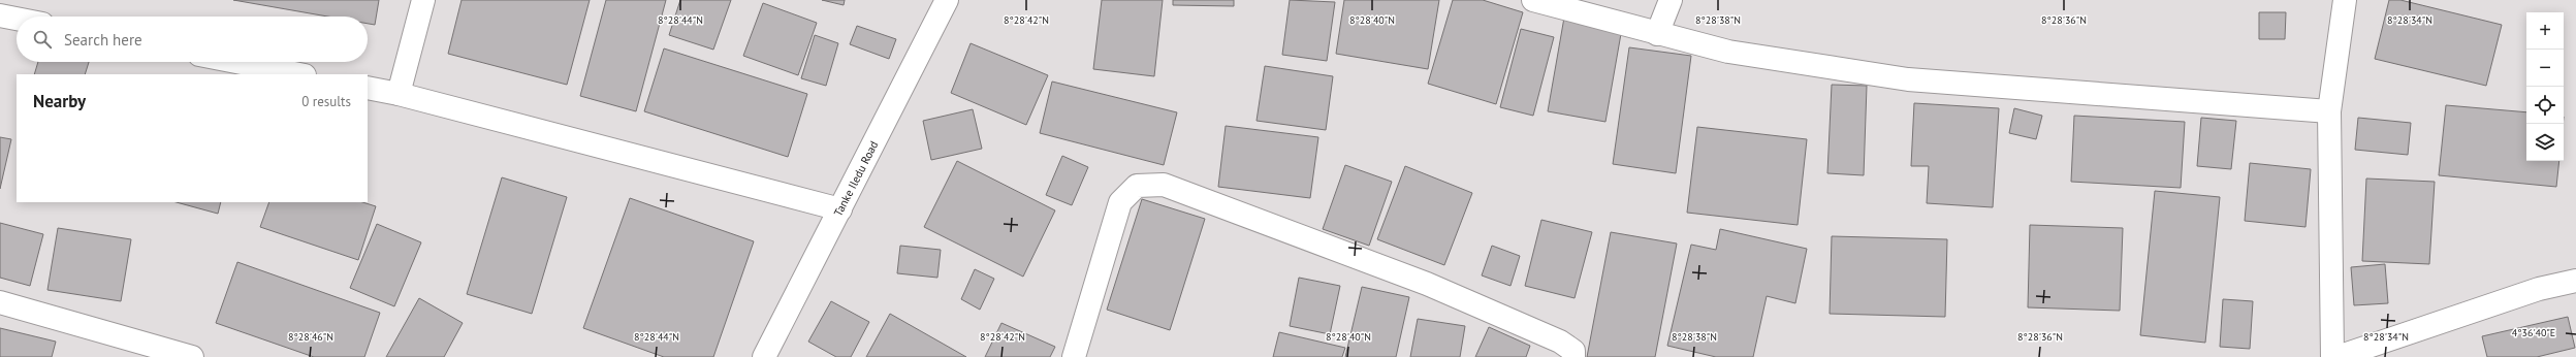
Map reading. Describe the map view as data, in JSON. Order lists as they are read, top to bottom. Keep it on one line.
{"streets":{"street":["Tanke Iledu Road"]},"page":{"map_buttons":["+","−"],"search":"Search here","heading":["Nearby","0 results"]},"coordinates":["8°28'44\"N","8°28'42\"N","8°28'40\"N","8°28'38\"N","8°28'36\"N","8°28'34\"N","4°36'40\"E","8°28'46\"N"]}
